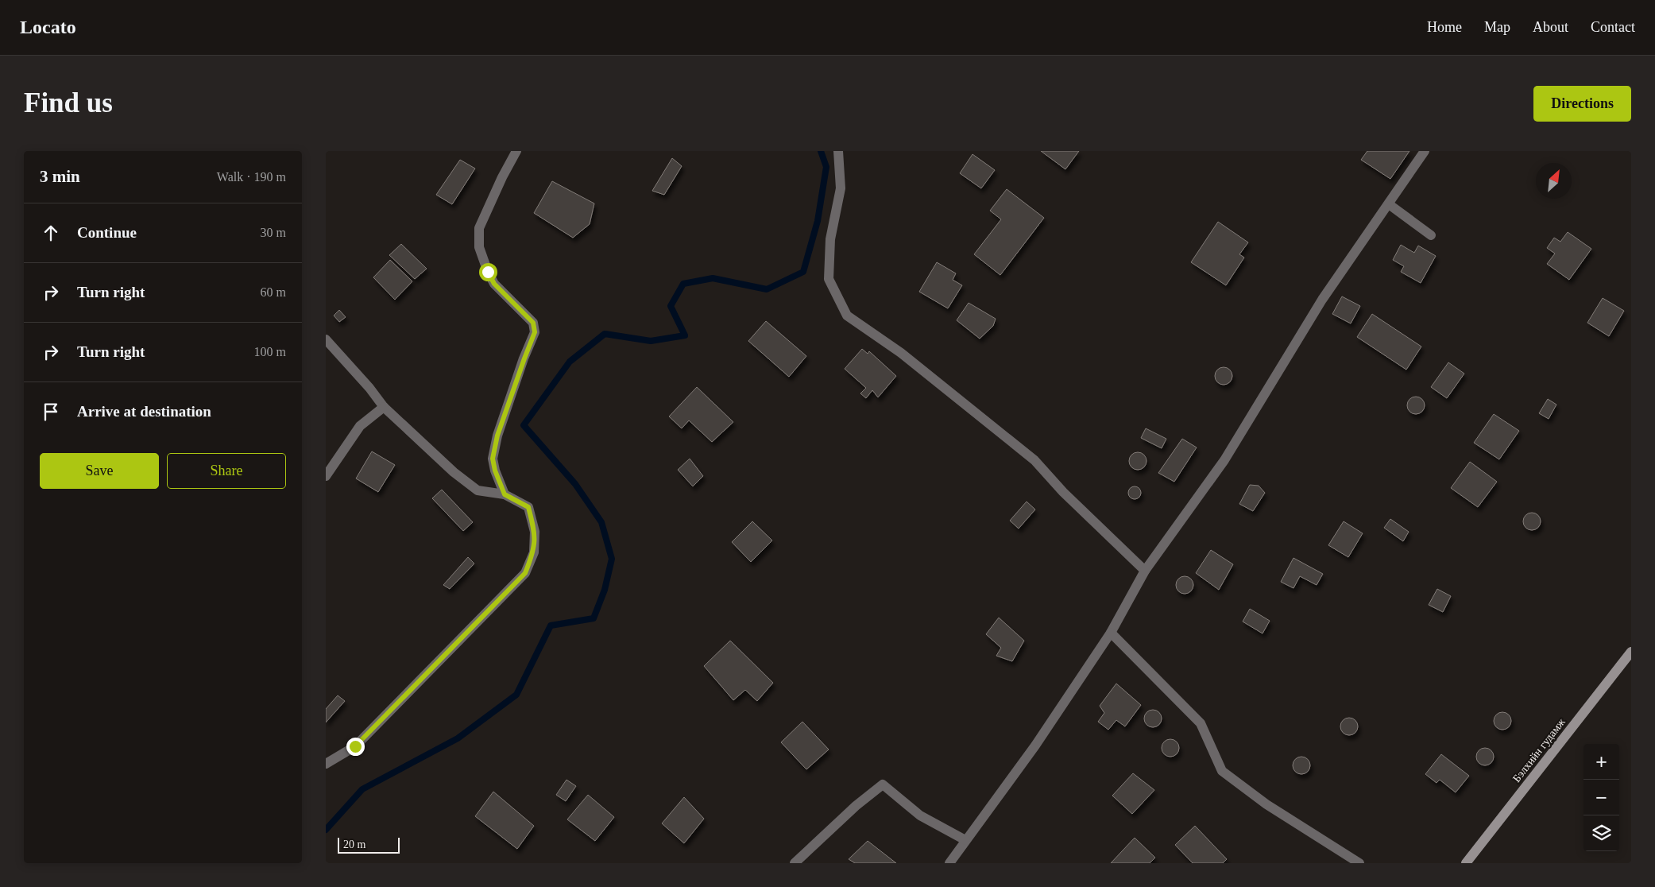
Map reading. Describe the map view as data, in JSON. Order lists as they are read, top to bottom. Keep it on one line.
{"streets":{"main road":["Бэлхийн гудамж"]},"scale_bar":"20 m","north":"top right","page":{"header":"Locato","nav":["Home","Map","About","Contact"],"buttons":["Directions",["Save","Share"]],"title":"Find us","heading":["3 min","Walk · 190 m"],"list":[["Continue","30 m"],["Turn right","60 m"],["Turn right","100 m"],"Arrive at destination"],"map_buttons":["+","−"],"scale":"20 m"}}
